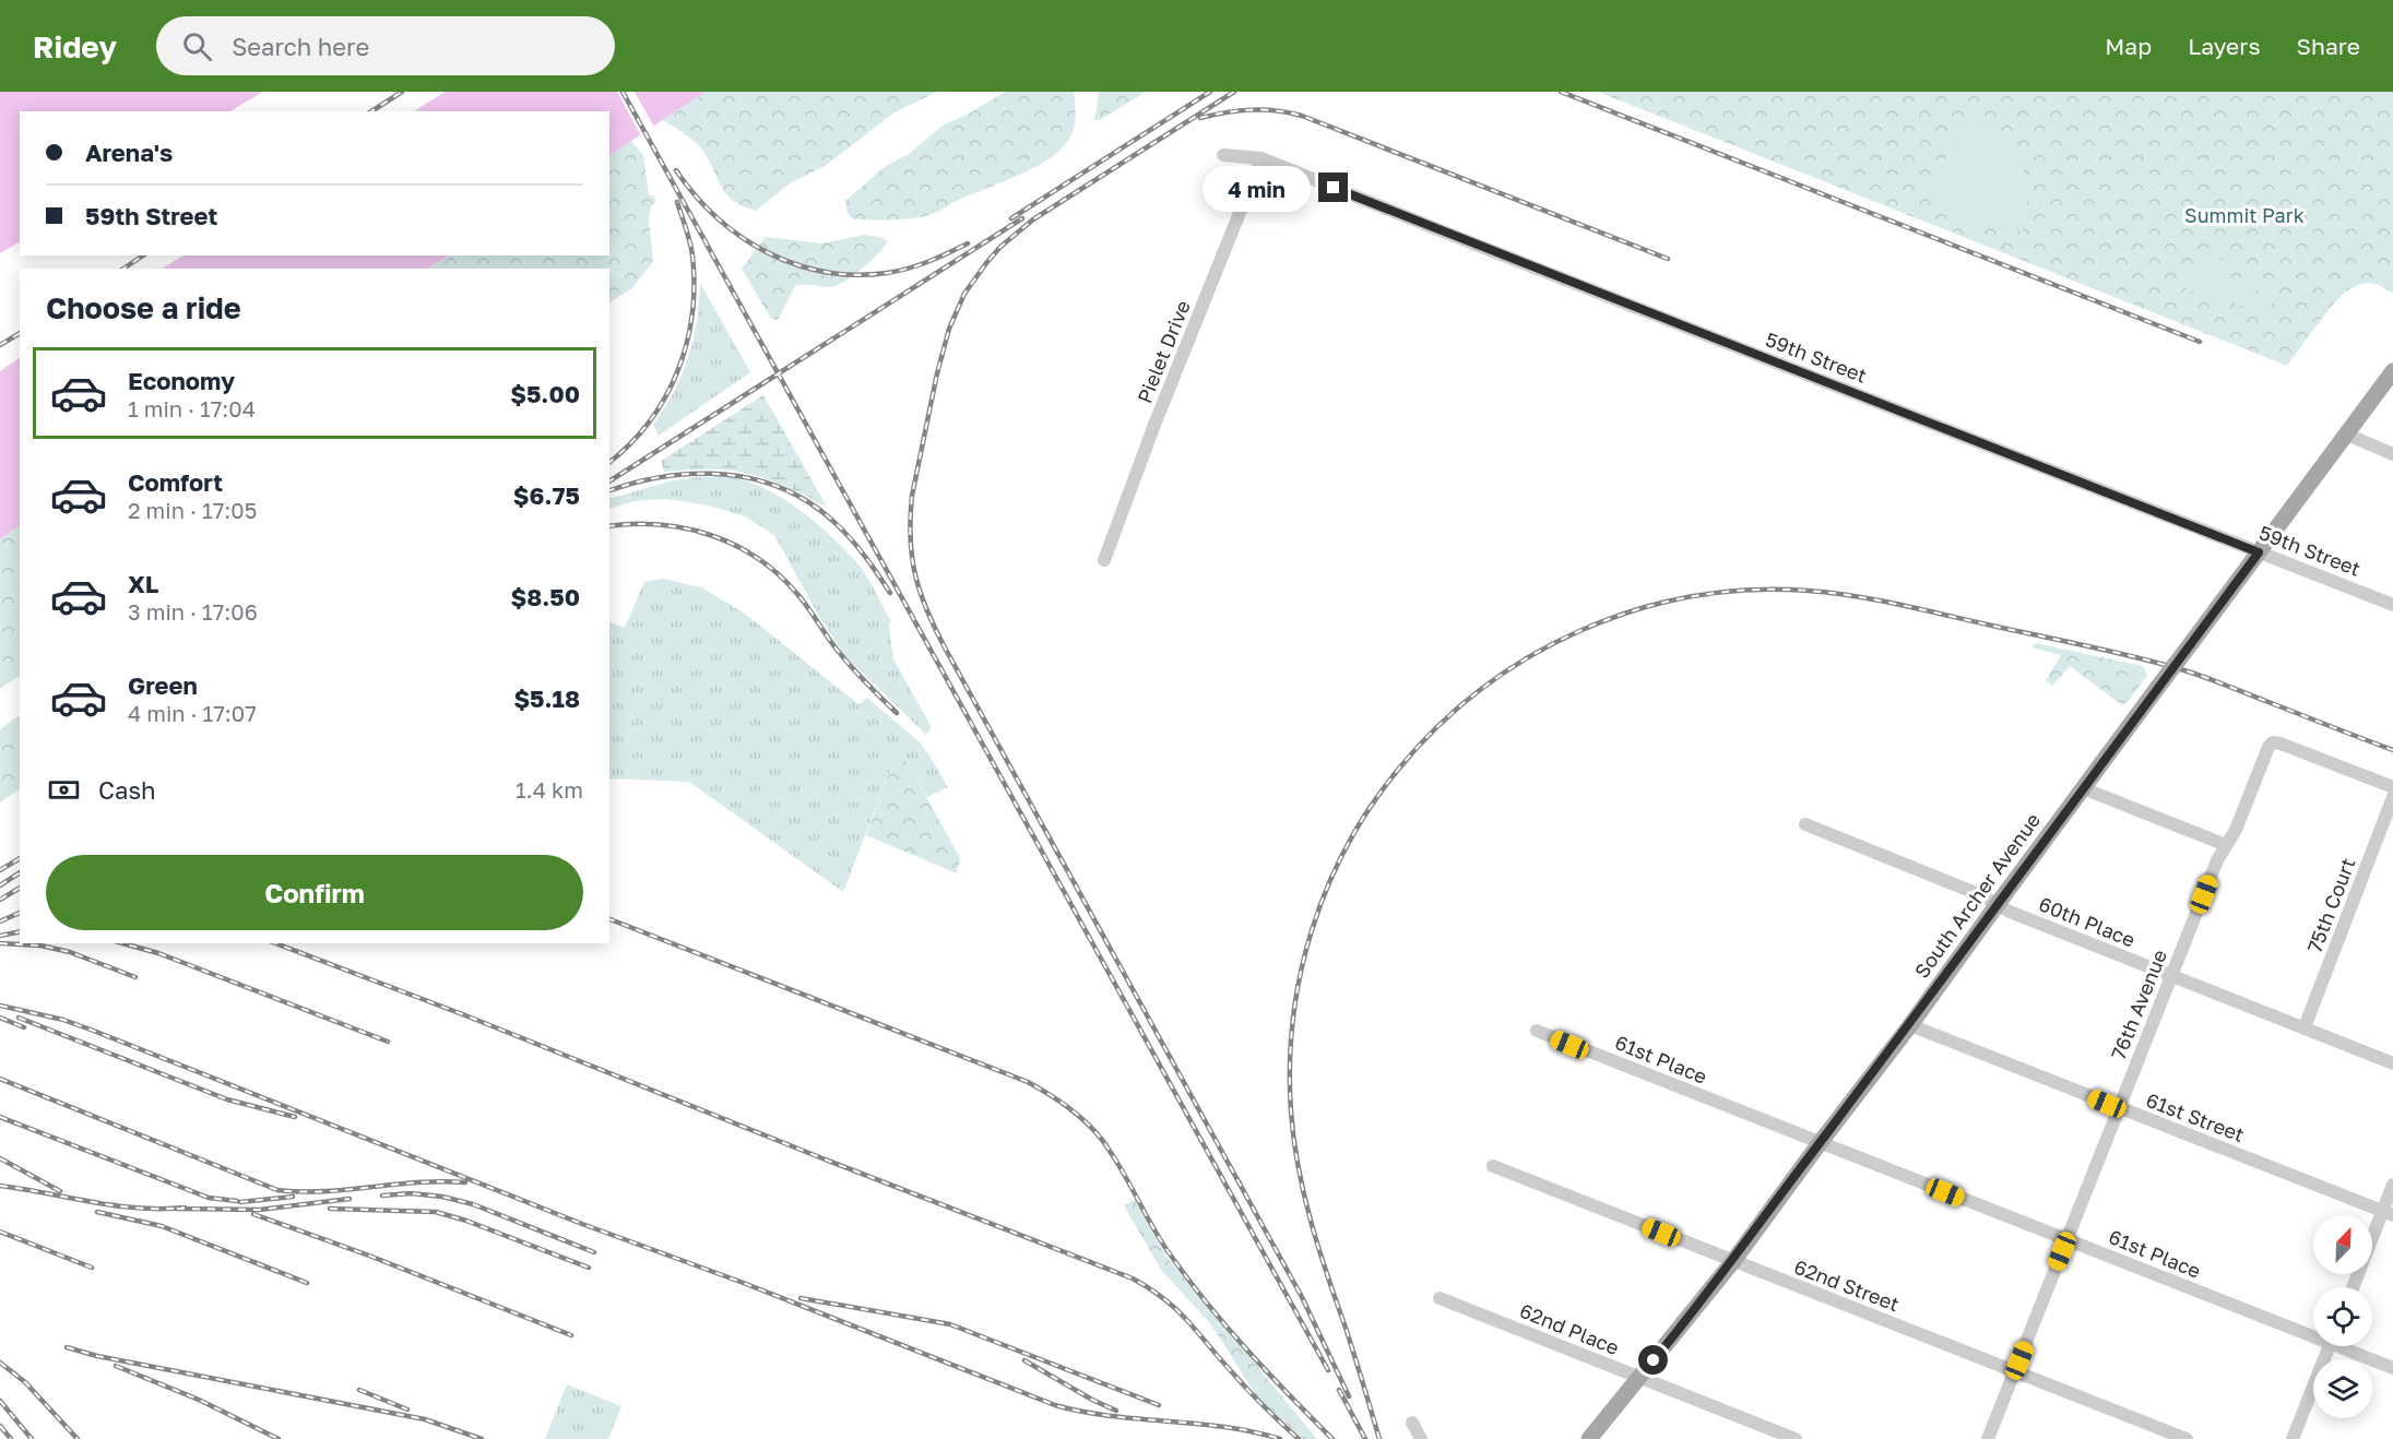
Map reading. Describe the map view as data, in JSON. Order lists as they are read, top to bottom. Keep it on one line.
{"streets":{"main road":["South Archer Avenue"],"street":["Pielet Drive","59th Street","75th Court","60th Place","76th Avenue","61st Place","61st Street","62nd Street","62nd Place"]},"crossings":[["Pielet Drive","59th Street"],["59th Street","South Archer Avenue"],["South Archer Avenue","60th Place"],["South Archer Avenue","61st Place"],["South Archer Avenue","61st Street"],["South Archer Avenue","62nd Street"],["South Archer Avenue","62nd Place"],["75th Court","60th Place"],["60th Place","76th Avenue"],["76th Avenue","61st Place"],["76th Avenue","61st Street"],["76th Avenue","62nd Street"]],"parks":["Summit Park"],"north":"top right","page":{"header":"Ridey","search":"Search here","nav":["Map","Layers","Share"],"banner":["Arena's","59th Street"],"bubble":"4 min","heading":"Choose a ride","list":[{"name":"Economy","note":"1 min · 17:04","value":"$5.00"},{"name":"Comfort","note":"2 min · 17:05","value":"$6.75"},{"name":"XL","note":"3 min · 17:06","value":"$8.50"},{"name":"Green","note":"4 min · 17:07","value":"$5.18"}],"pay":["Cash","1.4 km"],"buttons":"Confirm"}}
